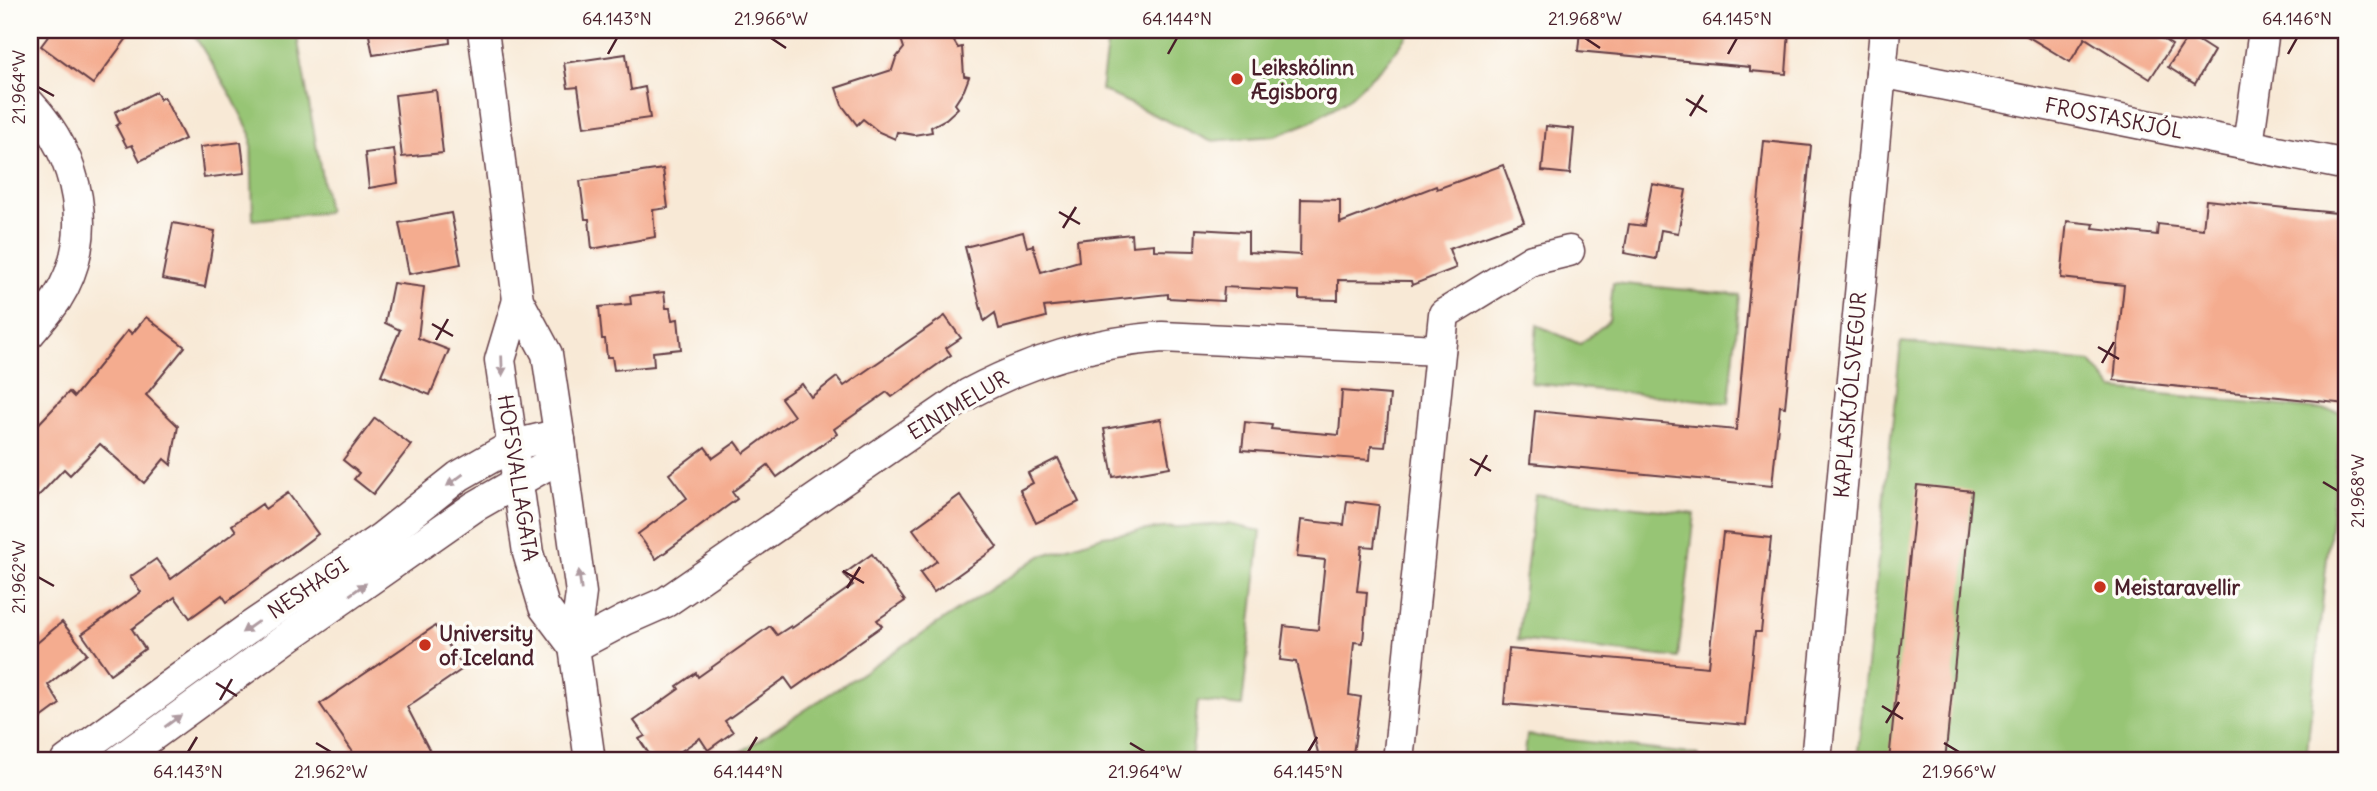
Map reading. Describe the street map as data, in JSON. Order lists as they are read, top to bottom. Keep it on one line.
{"streets":{"street":["FROSTASKJÓL","KAPLASKJÓLSVEGUR","EINIMELUR","HOFSVALLAGATA","NESHAGI"]},"crossings":[["FROSTASKJÓL","KAPLASKJÓLSVEGUR"],["EINIMELUR","HOFSVALLAGATA"],["HOFSVALLAGATA","NESHAGI"]],"places":["Leikskólinn Ægisborg","Meistaravellir","University of Iceland"],"coordinates":["64.143°N","21.966°W","64.144°N","21.968°W","64.145°N","64.146°N","21.964°W","21.962°W"]}
